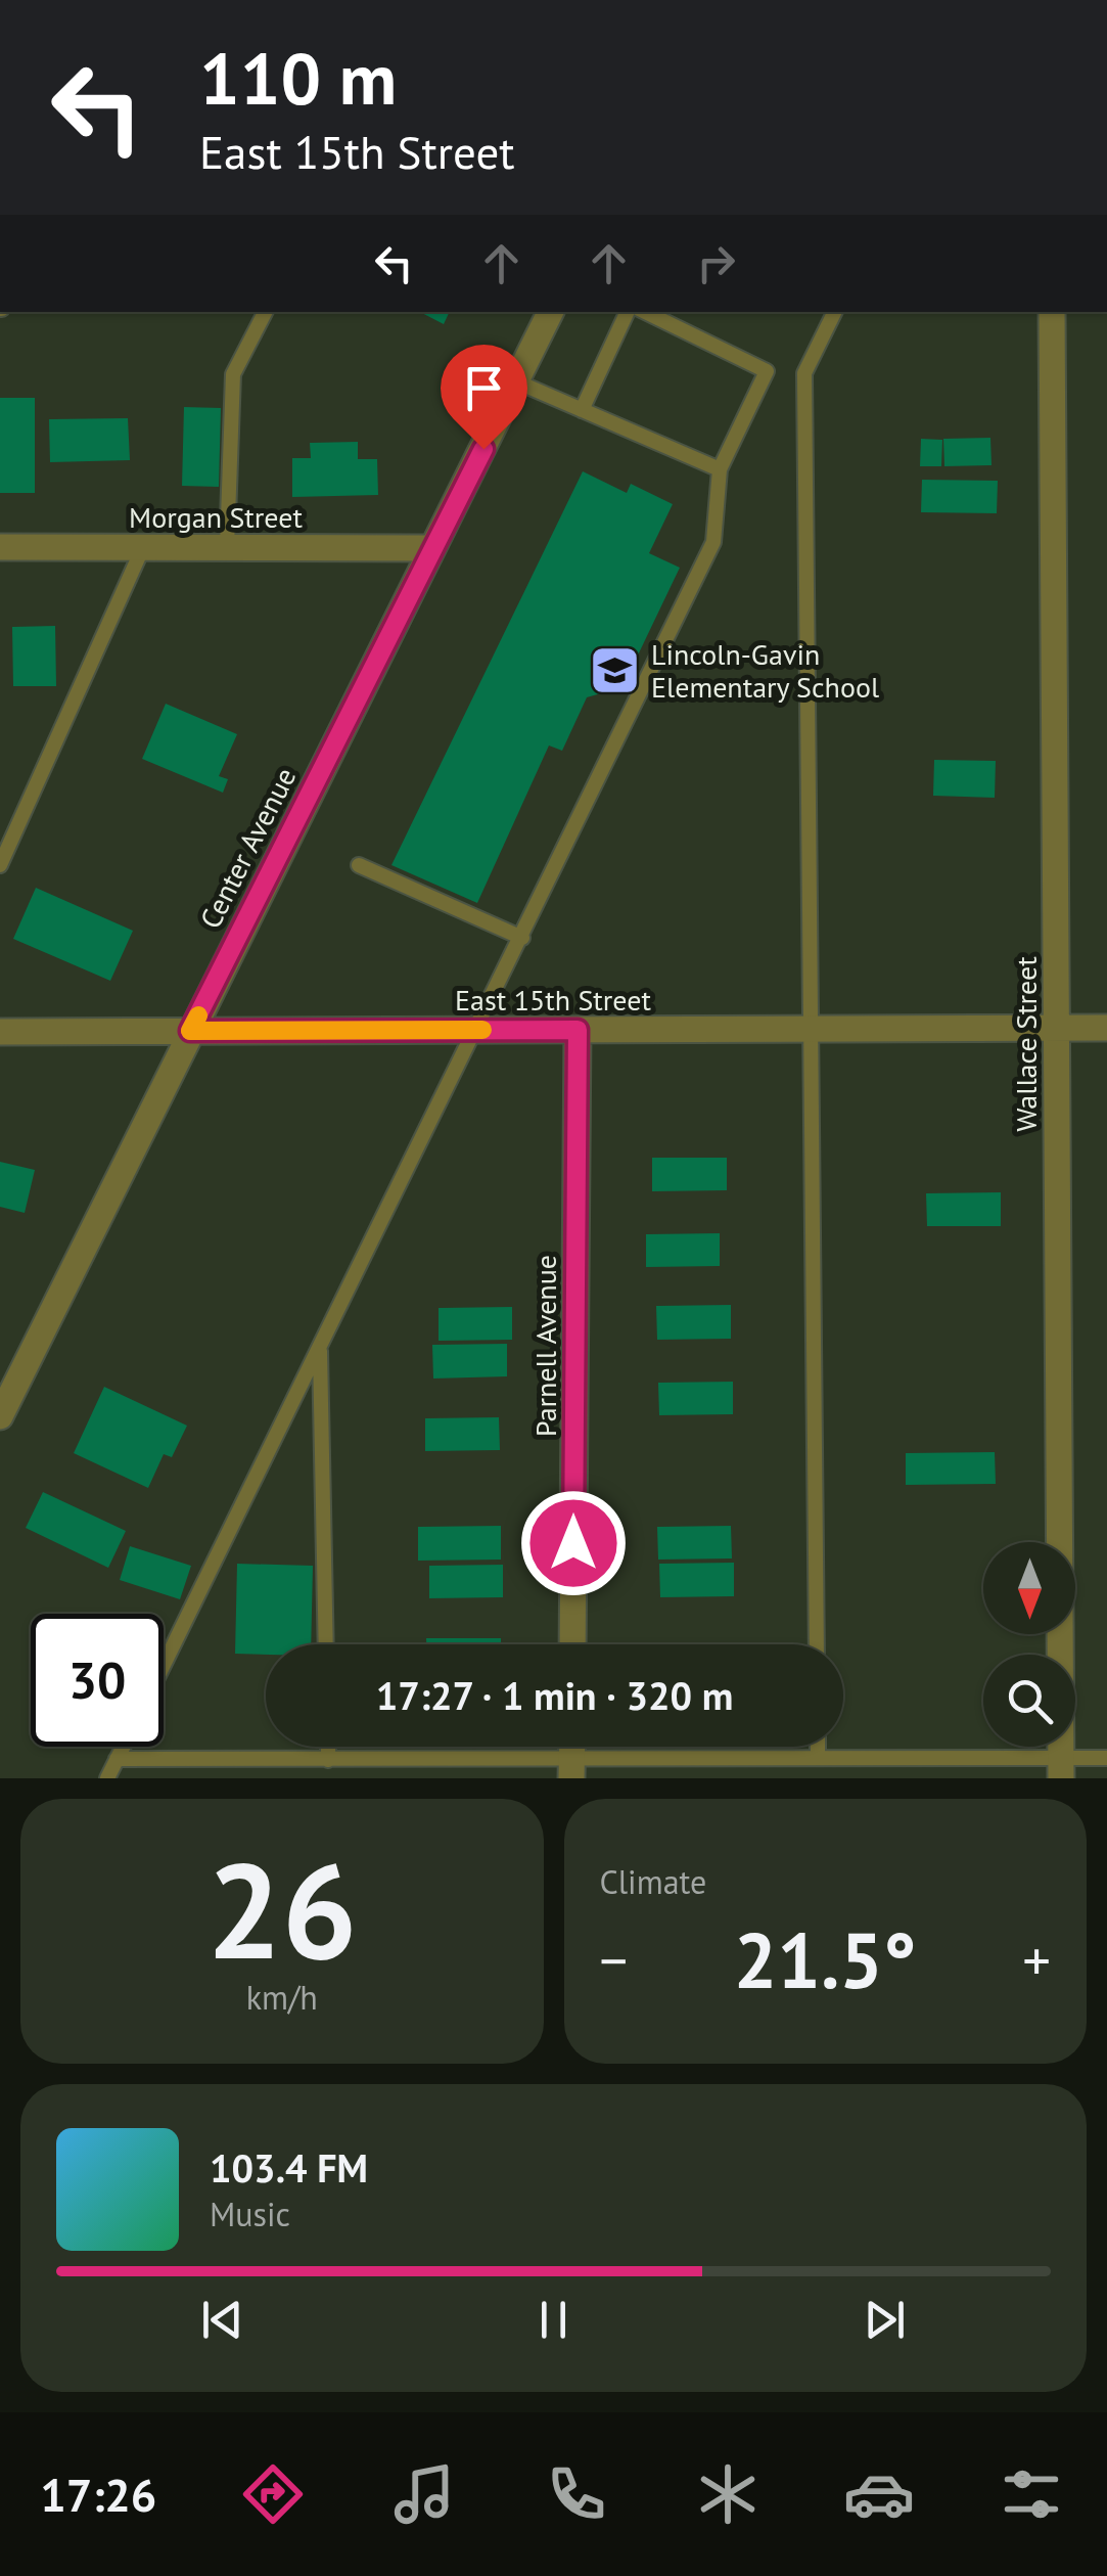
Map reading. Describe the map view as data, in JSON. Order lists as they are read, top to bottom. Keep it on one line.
{"streets":{"street":["Morgan Street","Center Avenue","East 15th Street","Wallace Street","Parnell Avenue"]},"crossings":[["Morgan Street","Center Avenue"],["Center Avenue","East 15th Street"],["East 15th Street","Wallace Street"],["East 15th Street","Parnell Avenue"]],"places":{"school or university":["Lincoln-Gavin Elementary School"]},"north":"bottom","page":{"turn":["110 m","East 15th Street"],"limit":"30","trip":"17:27 · 1 min · 320 m","tile":[["26","km/h"],"Climate"],"heat":["−","21.5°","+"],"song":["103.4 FM","Music"],"tabs":"17:26"}}
